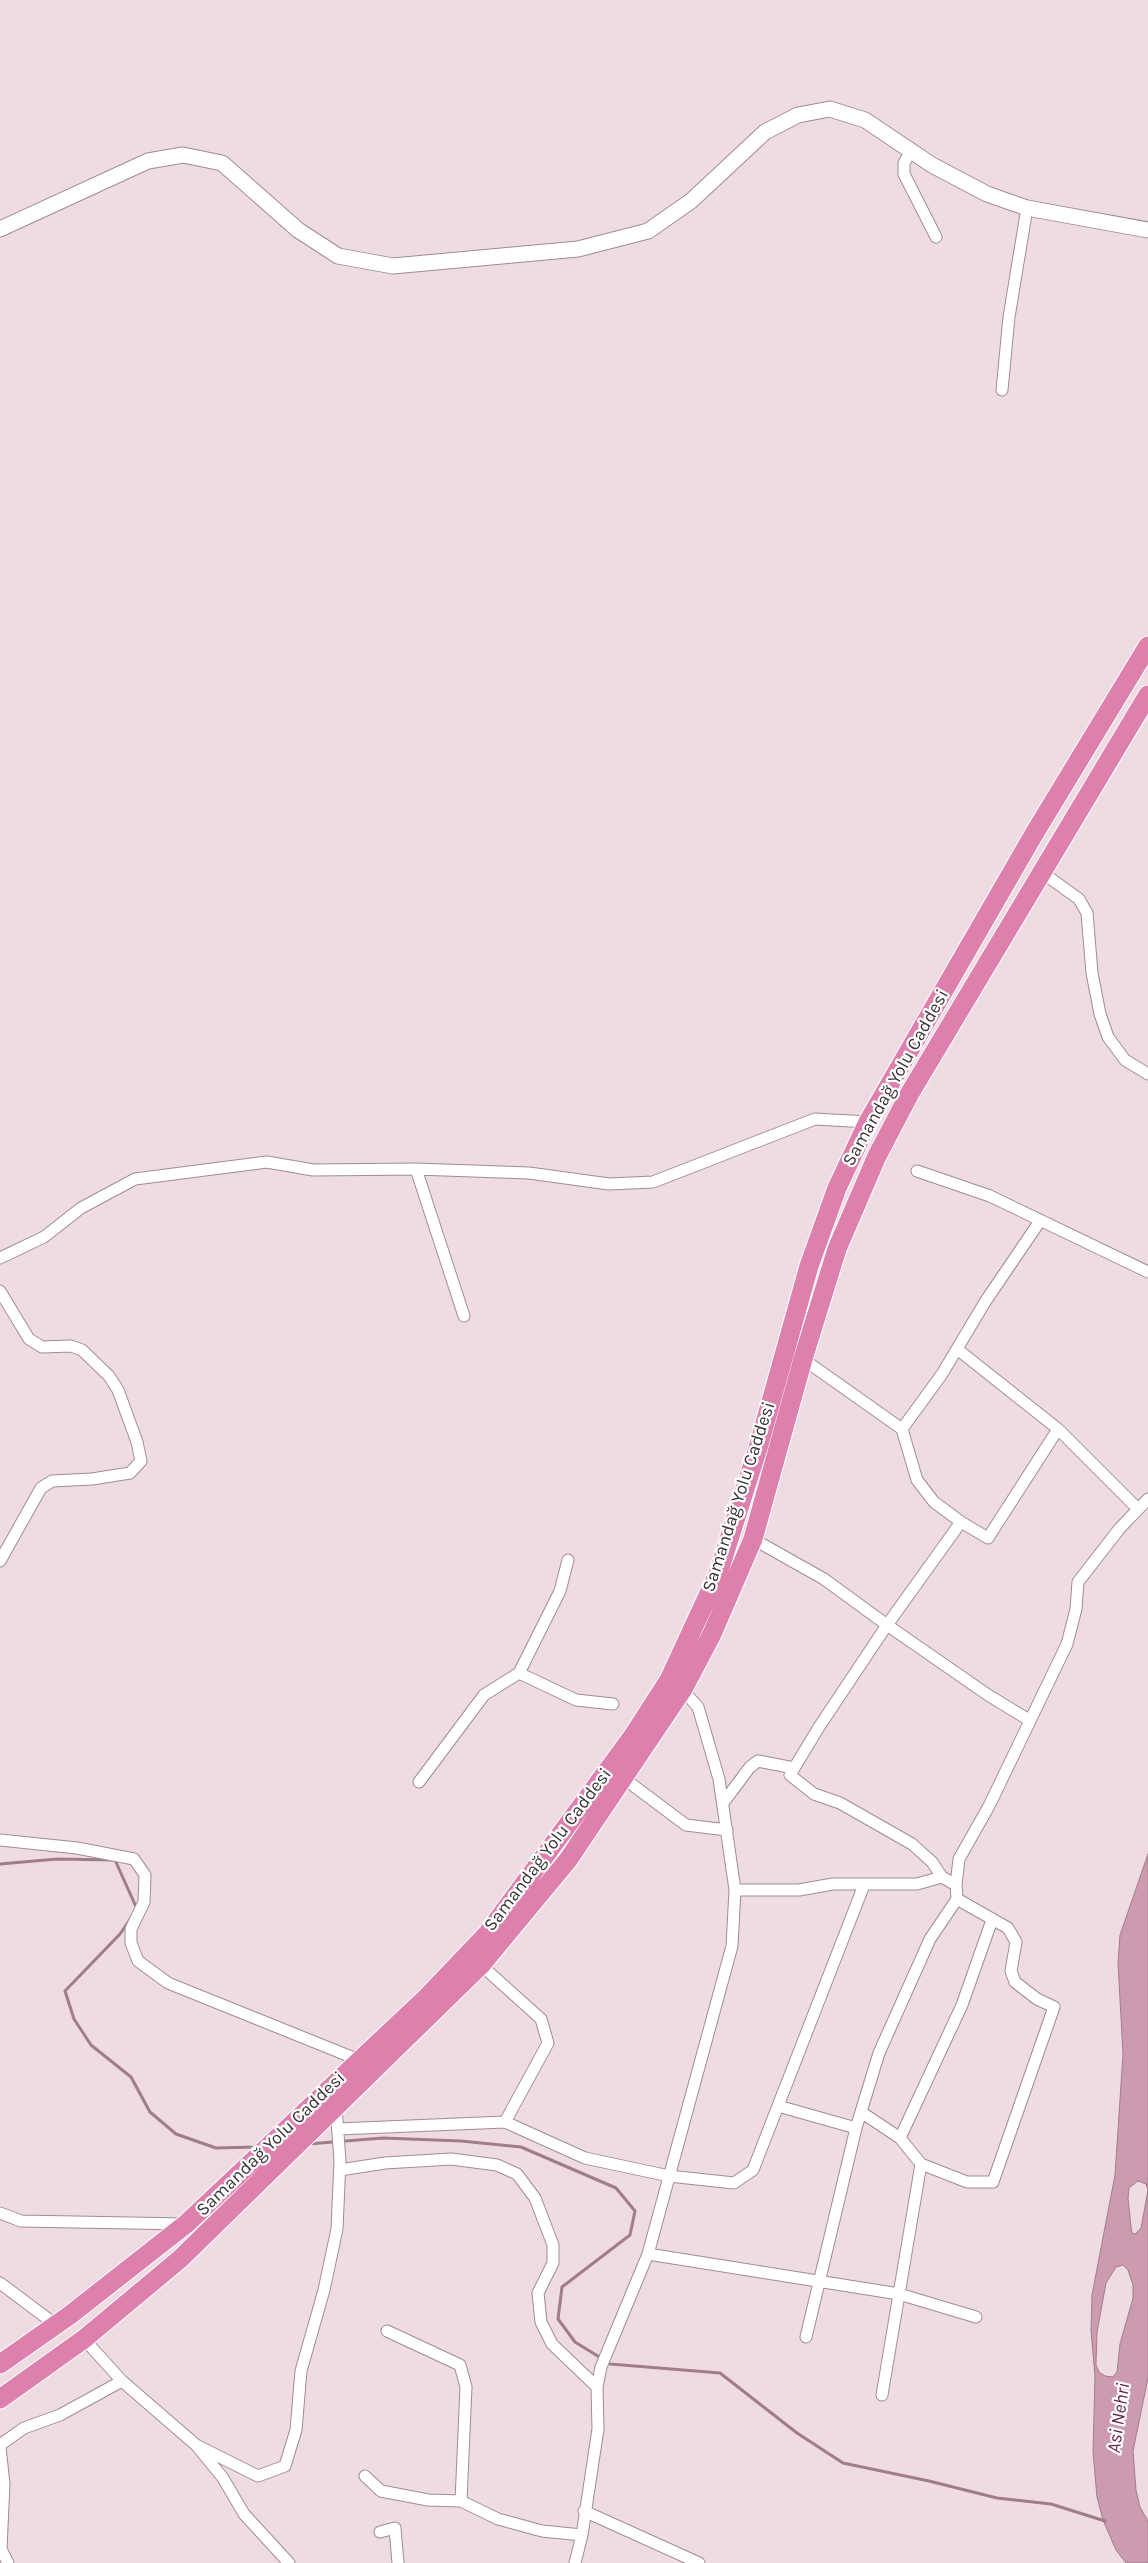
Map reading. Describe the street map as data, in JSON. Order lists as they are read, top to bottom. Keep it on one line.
{"streets":{"highway":["Samandağ Yolu Caddesi"]},"water":["Asi Nehri"]}
